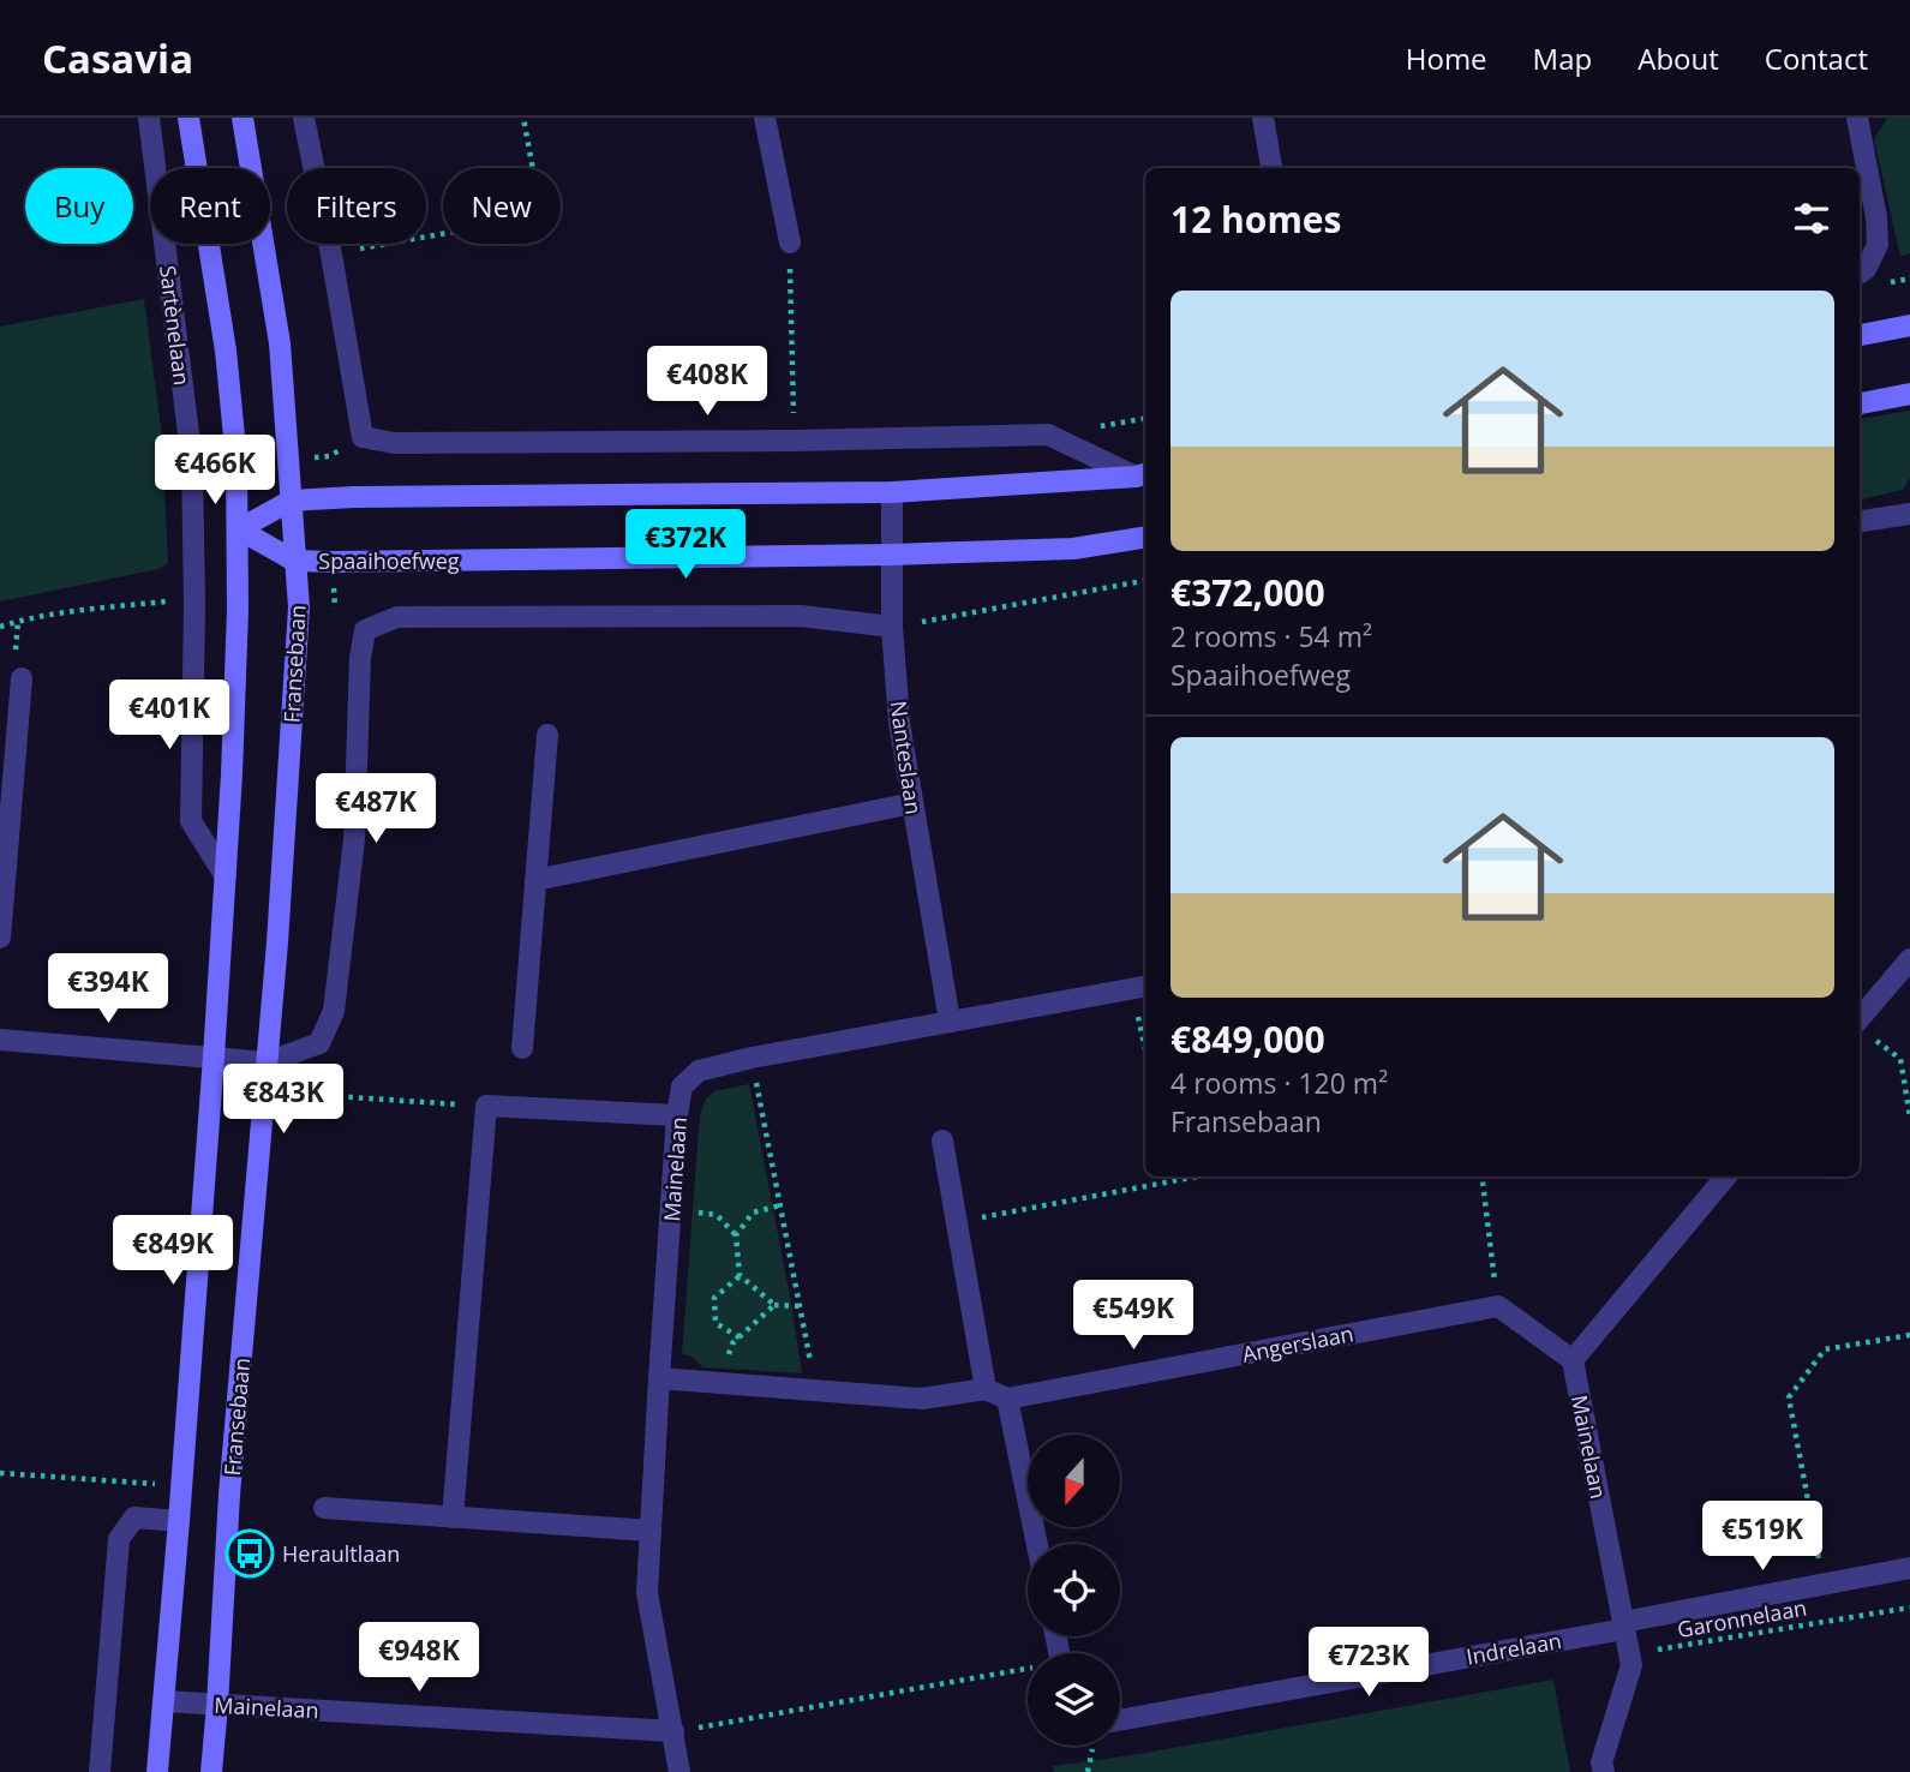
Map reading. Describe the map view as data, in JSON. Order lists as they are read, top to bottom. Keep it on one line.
{"streets":{"street":["Sartènelaan","Spaaihoefweg","Fransebaan","Nanteslaan","Mainelaan","Angerslaan","Indrelaan"],"path":["Garonnelaan"]},"crossings":[["Spaaihoefweg","Fransebaan"],["Spaaihoefweg","Nanteslaan"],["Fransebaan","Mainelaan"],["Nanteslaan","Mainelaan"],["Mainelaan","Garonnelaan"],["Mainelaan","Indrelaan"]],"places":{"bus stop":["Heraultlaan"]},"north":"bottom","page":{"header":"Casavia","nav":["Home","Map","About","Contact"],"chip":["Buy","Rent","Filters","New"],"heading":"12 homes","list":[{"name":"€372,000","note":"2 rooms · 54 m² · Spaaihoefweg"},{"name":"€849,000","note":"4 rooms · 120 m² · Fransebaan"}],"price":["€408K","€466K","€372K","€401K","€487K","€394K","€843K","€849K","€549K","€519K","€948K","€723K"]}}
